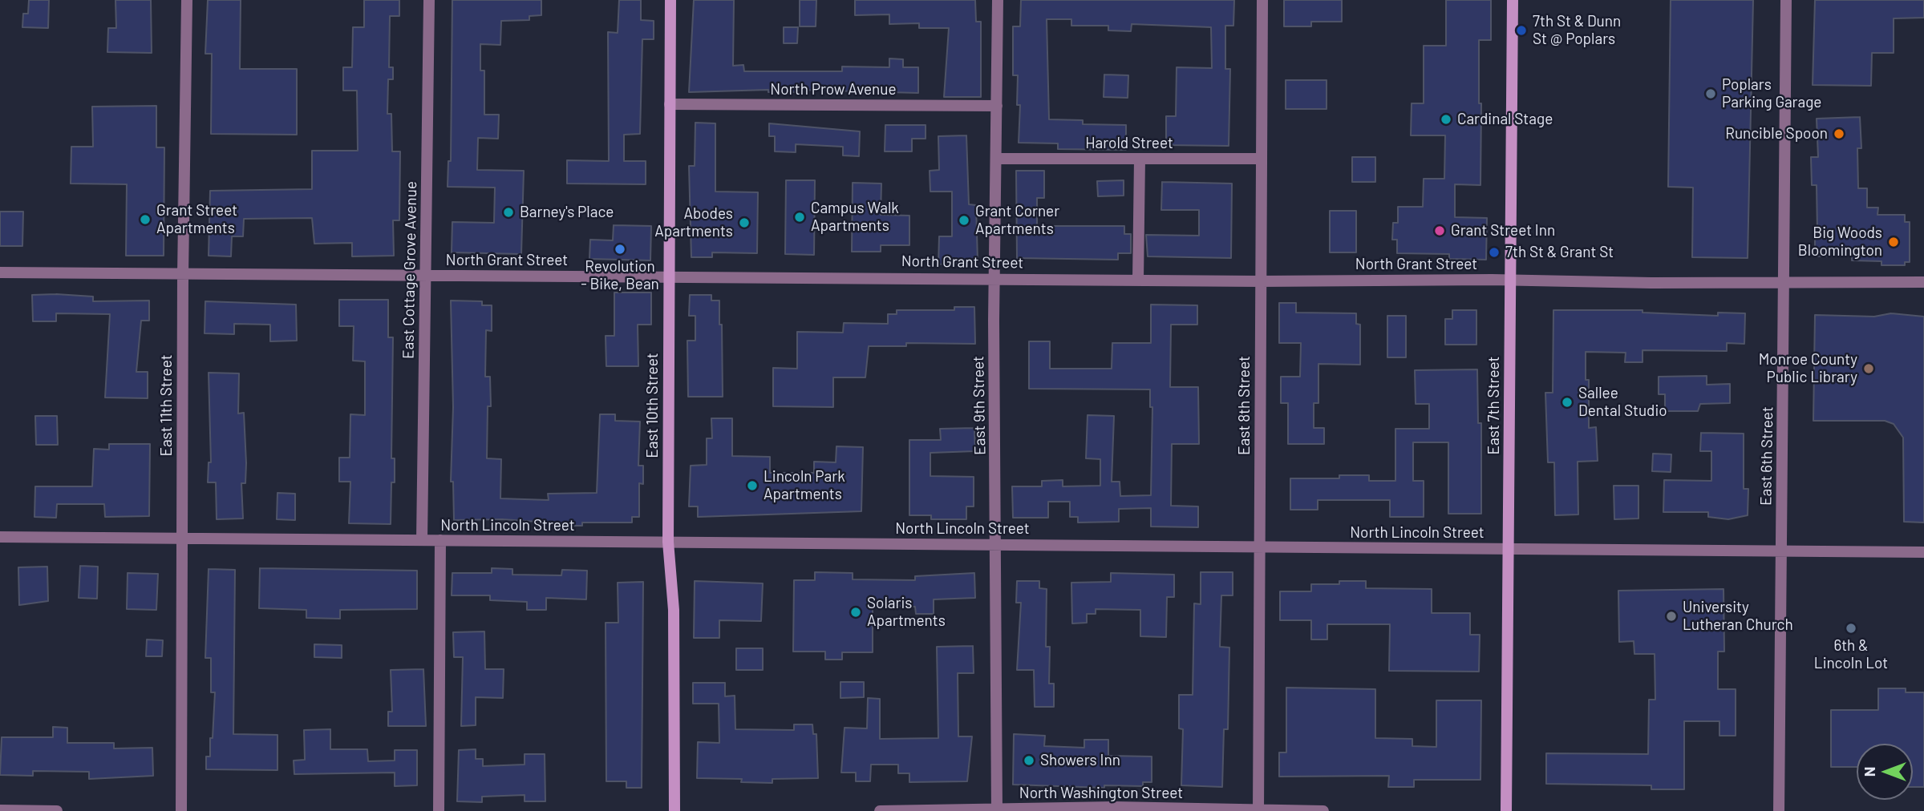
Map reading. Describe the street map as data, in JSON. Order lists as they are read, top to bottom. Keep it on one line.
{"streets":{"street":["North Prow Avenue","Harold Street","North Grant Street","East Cottage Grove Avenue","East 11th Street","East 10th Street","East 9th Street","East 8th Street","East 7th Street","East 6th Street","North Lincoln Street","North Washington Street"]},"crossings":[["North Prow Avenue","East 10th Street"],["North Prow Avenue","East 9th Street"],["Harold Street","East 9th Street"],["Harold Street","East 8th Street"],["North Grant Street","East Cottage Grove Avenue"],["North Grant Street","East 11th Street"],["North Grant Street","East 10th Street"],["North Grant Street","East 9th Street"],["North Grant Street","East 8th Street"],["North Grant Street","East 7th Street"],["North Grant Street","East 6th Street"],["East Cottage Grove Avenue","North Lincoln Street"],["East 11th Street","North Lincoln Street"],["East 10th Street","North Lincoln Street"],["East 9th Street","North Lincoln Street"],["East 9th Street","North Washington Street"],["East 8th Street","North Lincoln Street"],["East 8th Street","North Washington Street"],["East 7th Street","North Lincoln Street"],["East 6th Street","North Lincoln Street"]],"places":["7th St & Dunn St @ Poplars","Poplars Parking Garage","Cardinal Stage","Runcible Spoon","Barney's Place","Campus Walk Apartments","Grant Street Apartments","Grant Corner Apartments","Abodes Apartments","Grant Street Inn","Big Woods Bloomington","Revolution - Bike, Bean","7th St & Grant St","Monroe County Public Library","Sallee Dental Studio","Lincoln Park Apartments","Solaris Apartments","University Lutheran Church","6th & Lincoln Lot","Showers Inn"],"north":"left"}
